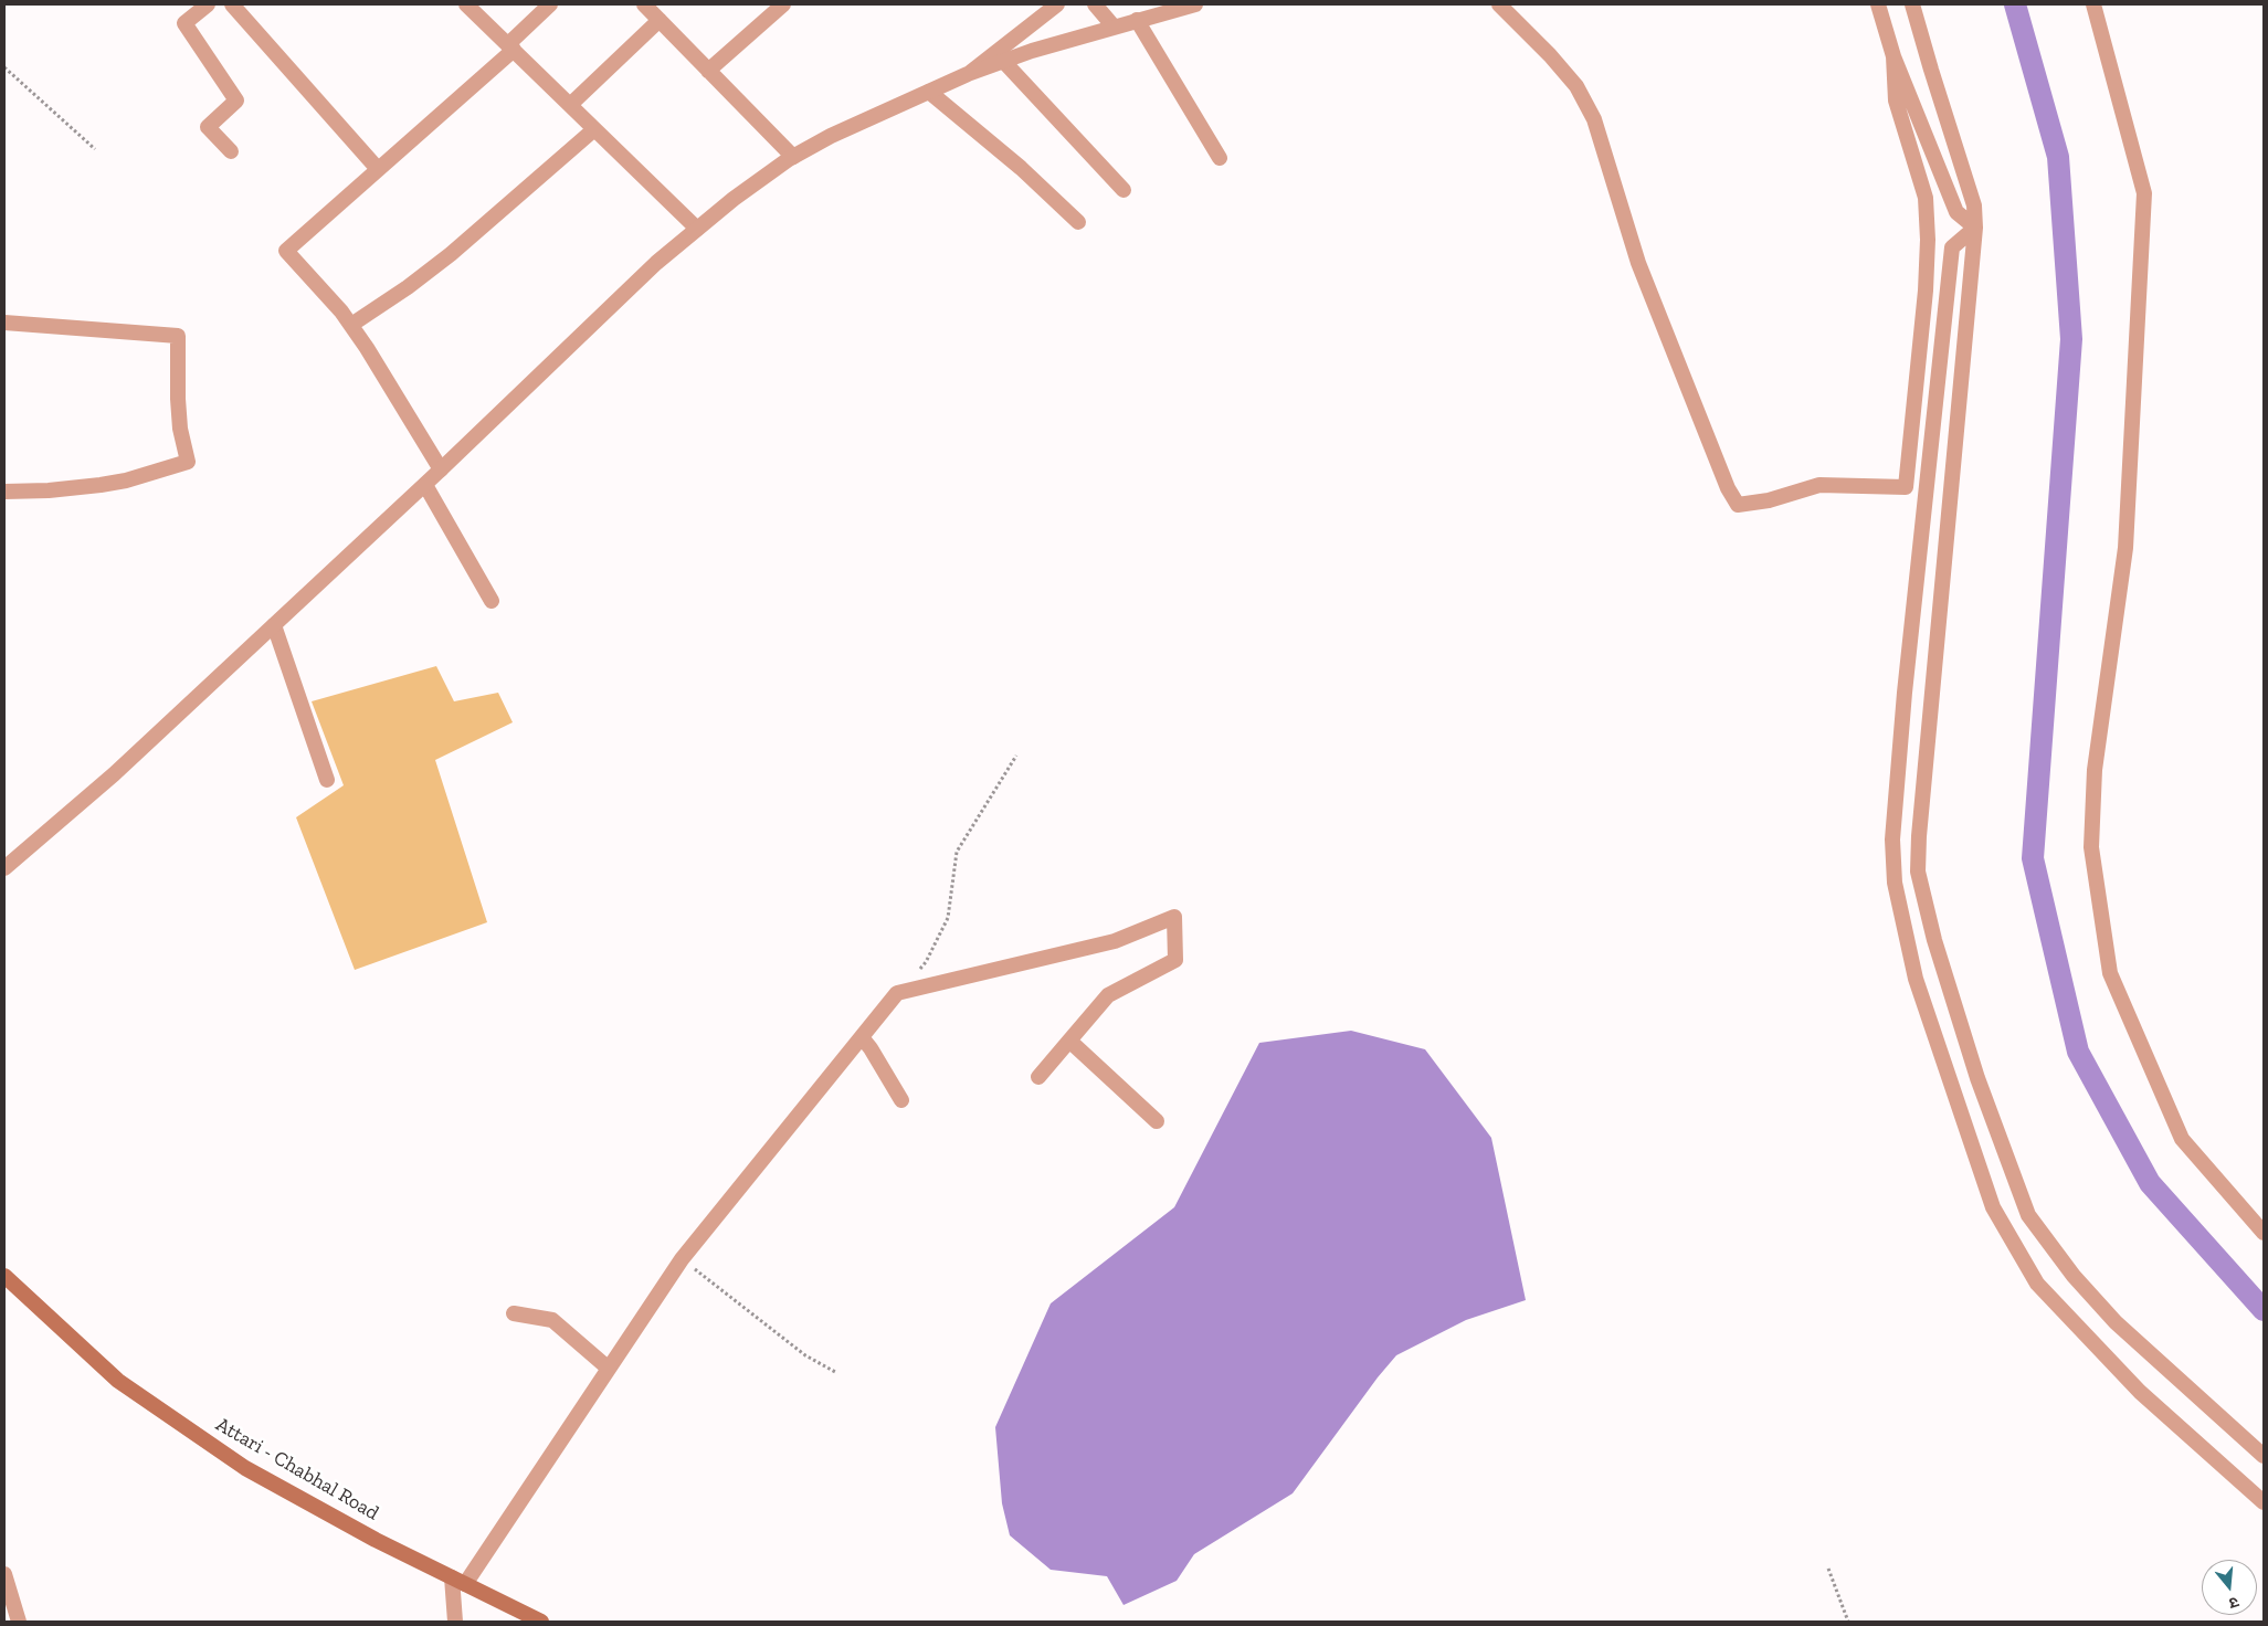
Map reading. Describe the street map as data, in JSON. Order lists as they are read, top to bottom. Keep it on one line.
{"streets":{"main road":["Attari - Chabhal Road"]},"north":"bottom"}
